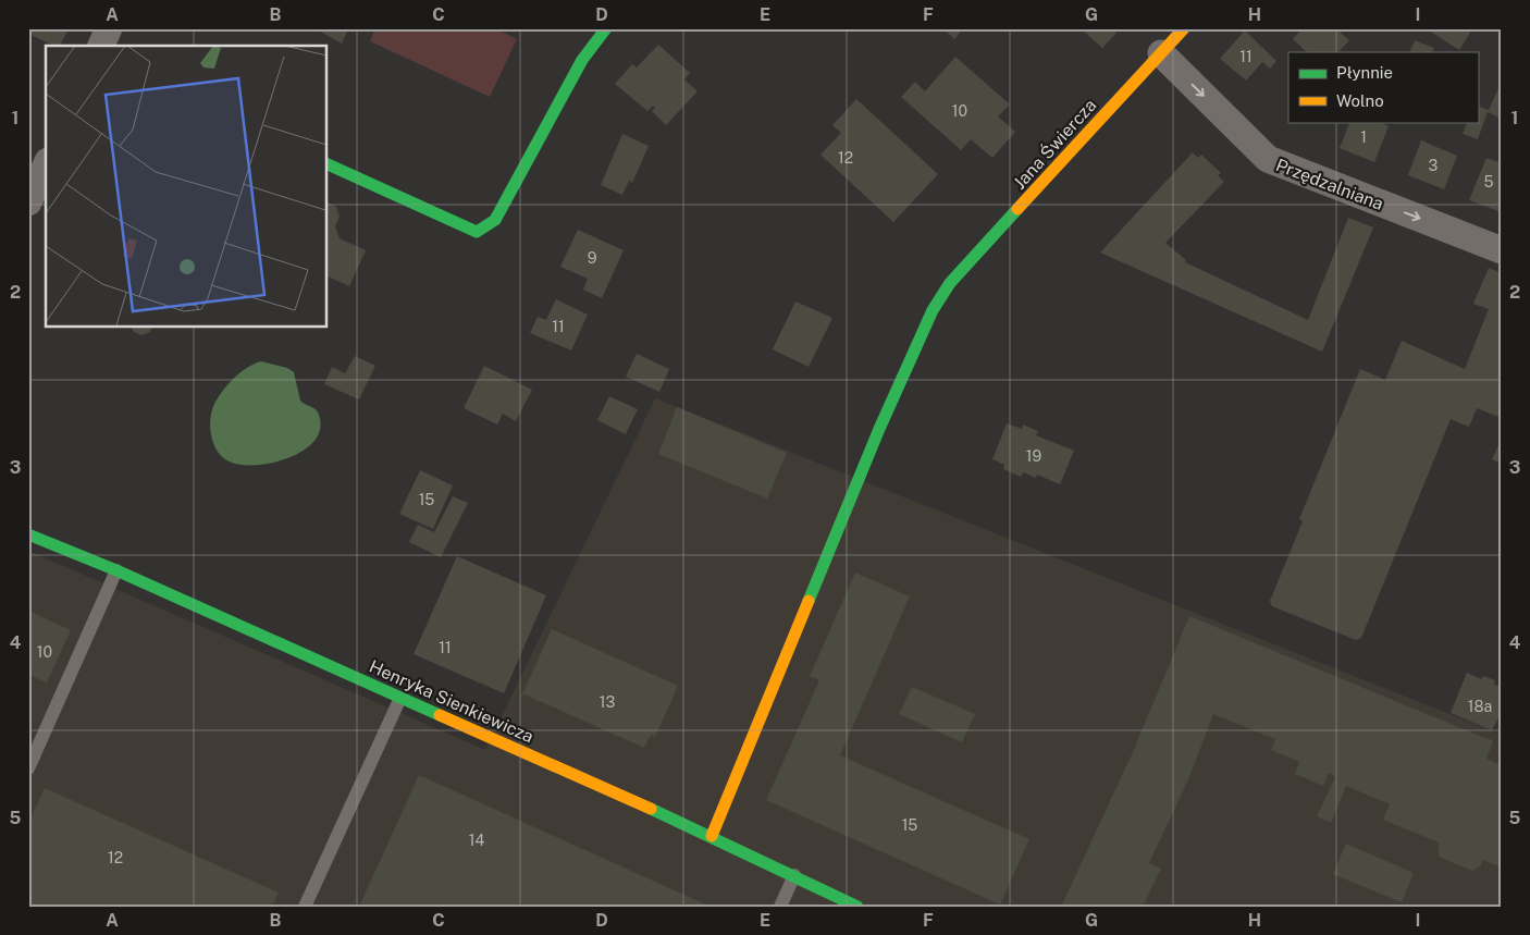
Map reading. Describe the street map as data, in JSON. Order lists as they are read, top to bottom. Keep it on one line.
{"streets":{"street":["Jana Świercza","Przędzalniana","Henryka Sienkiewicza"]},"crossings":[["Jana Świercza","Przędzalniana"],["Jana Świercza","Henryka Sienkiewicza"]],"one_way":["Przędzalniana"],"house_numbers":["11","10","1","12","3","5","9","11","19","15","11","10","13","18a","15","14","12"],"legend":["Płynnie","Wolno"],"grid":{"columns":["A","B","C","D","E","F","G","H","I"],"rows":["1","2","3","4","5"]}}
